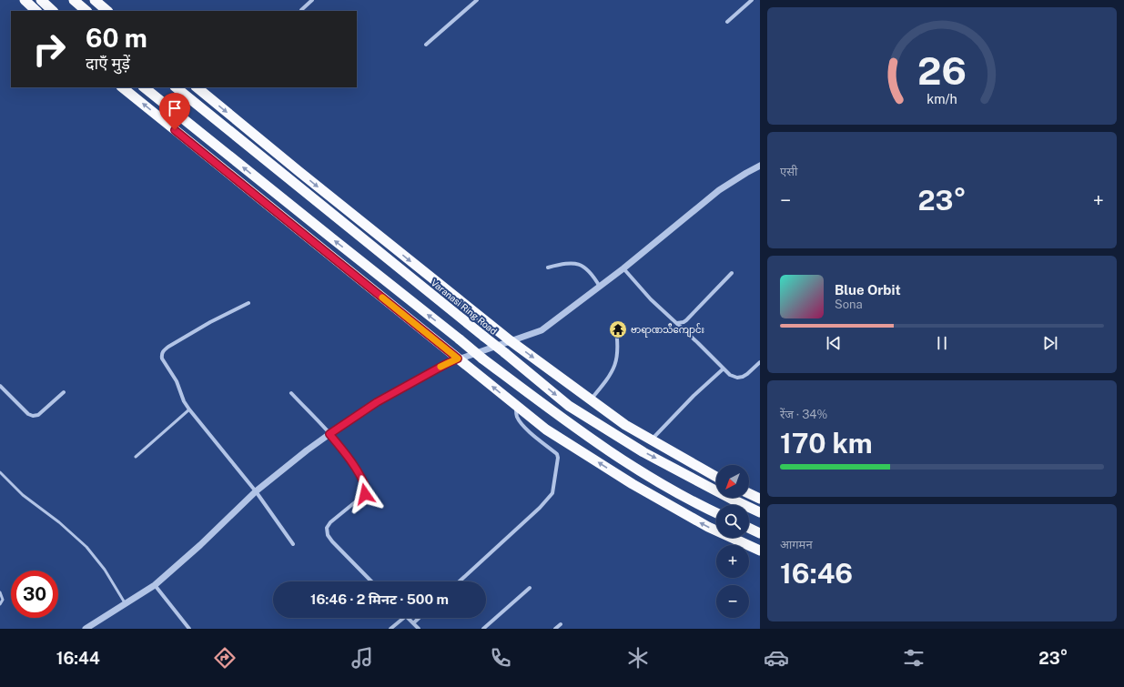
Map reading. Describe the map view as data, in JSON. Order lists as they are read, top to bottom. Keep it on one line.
{"streets":{"highway":["Varanasi Ring Road"]},"places":{"temple":["ဗာရာဏသီကျောင်း"]},"north":"bottom left","page":{"turn":["60 m","दाएँ मुड़ें"],"tile":["एसी",["रेंज · 34%","170 km"],["आगमन","16:46"]],"heat":["−","23°","+"],"song":["Blue Orbit","Sona"],"map_buttons":["+","−"],"limit":"30","trip":"16:46 · 2 मिनट · 500 m","tabs":["16:44","23°"],"gauge":["26","km/h"]}}
